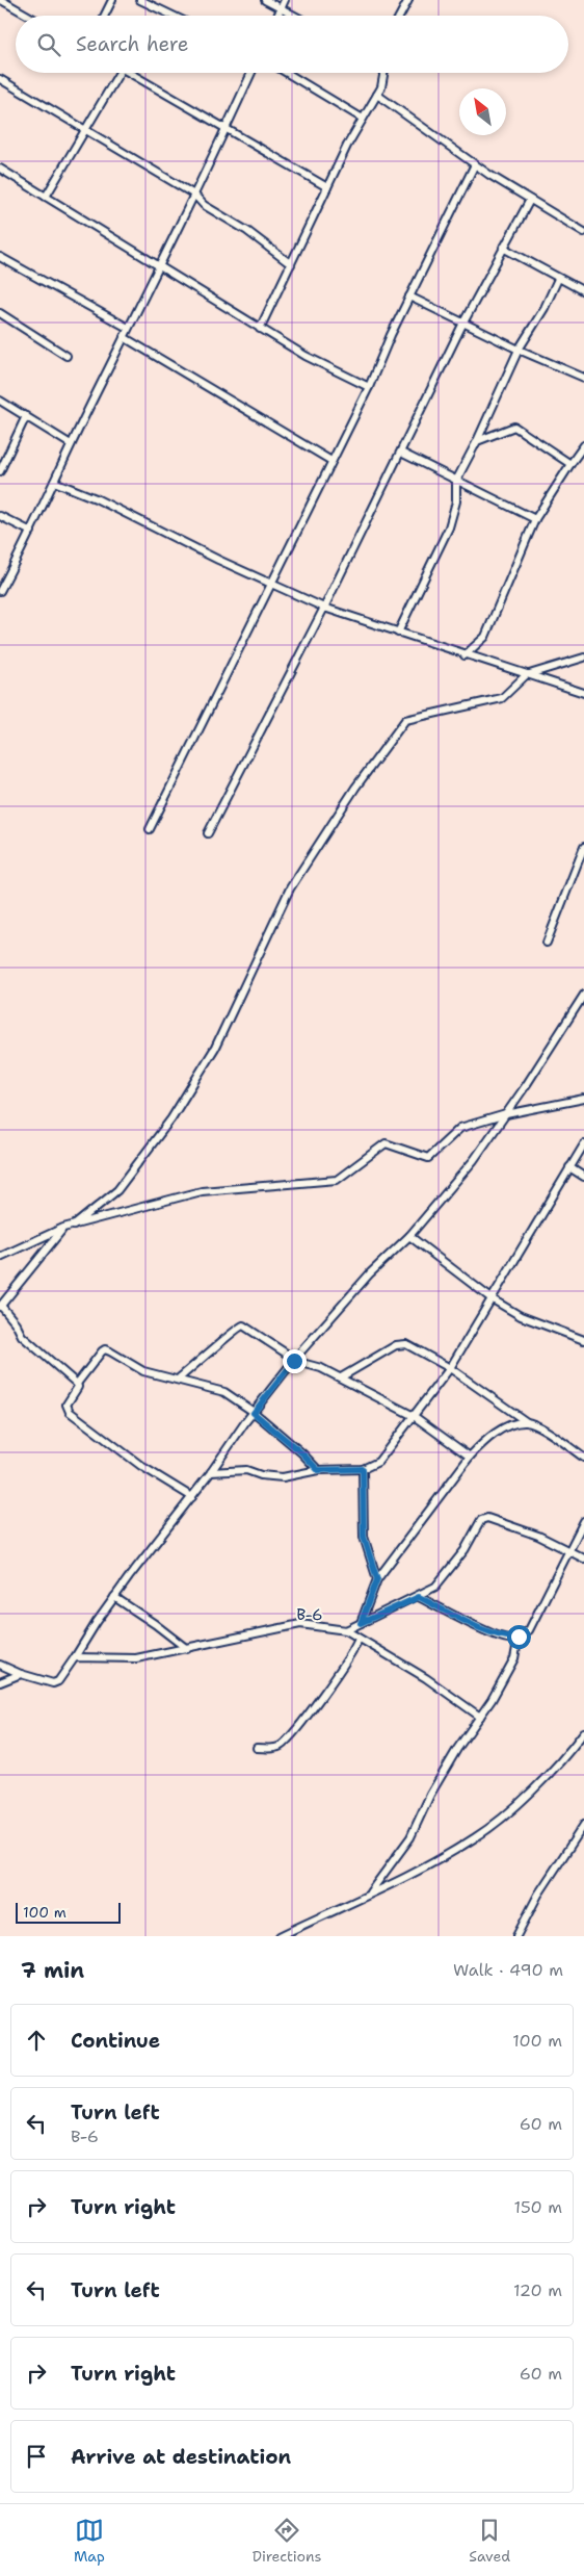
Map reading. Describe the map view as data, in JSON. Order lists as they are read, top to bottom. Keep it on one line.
{"streets":{"street":["B-6"]},"scale_bar":"100 m","north":"top left","page":{"search":"Search here","scale":"100 m","heading":["7 min","Walk · 490 m"],"list":[["Continue","100 m"],["Turn left","B-6","60 m"],["Turn right","150 m"],["Turn left","120 m"],["Turn right","60 m"],"Arrive at destination"],"nav":["Map","Directions","Saved"]}}
